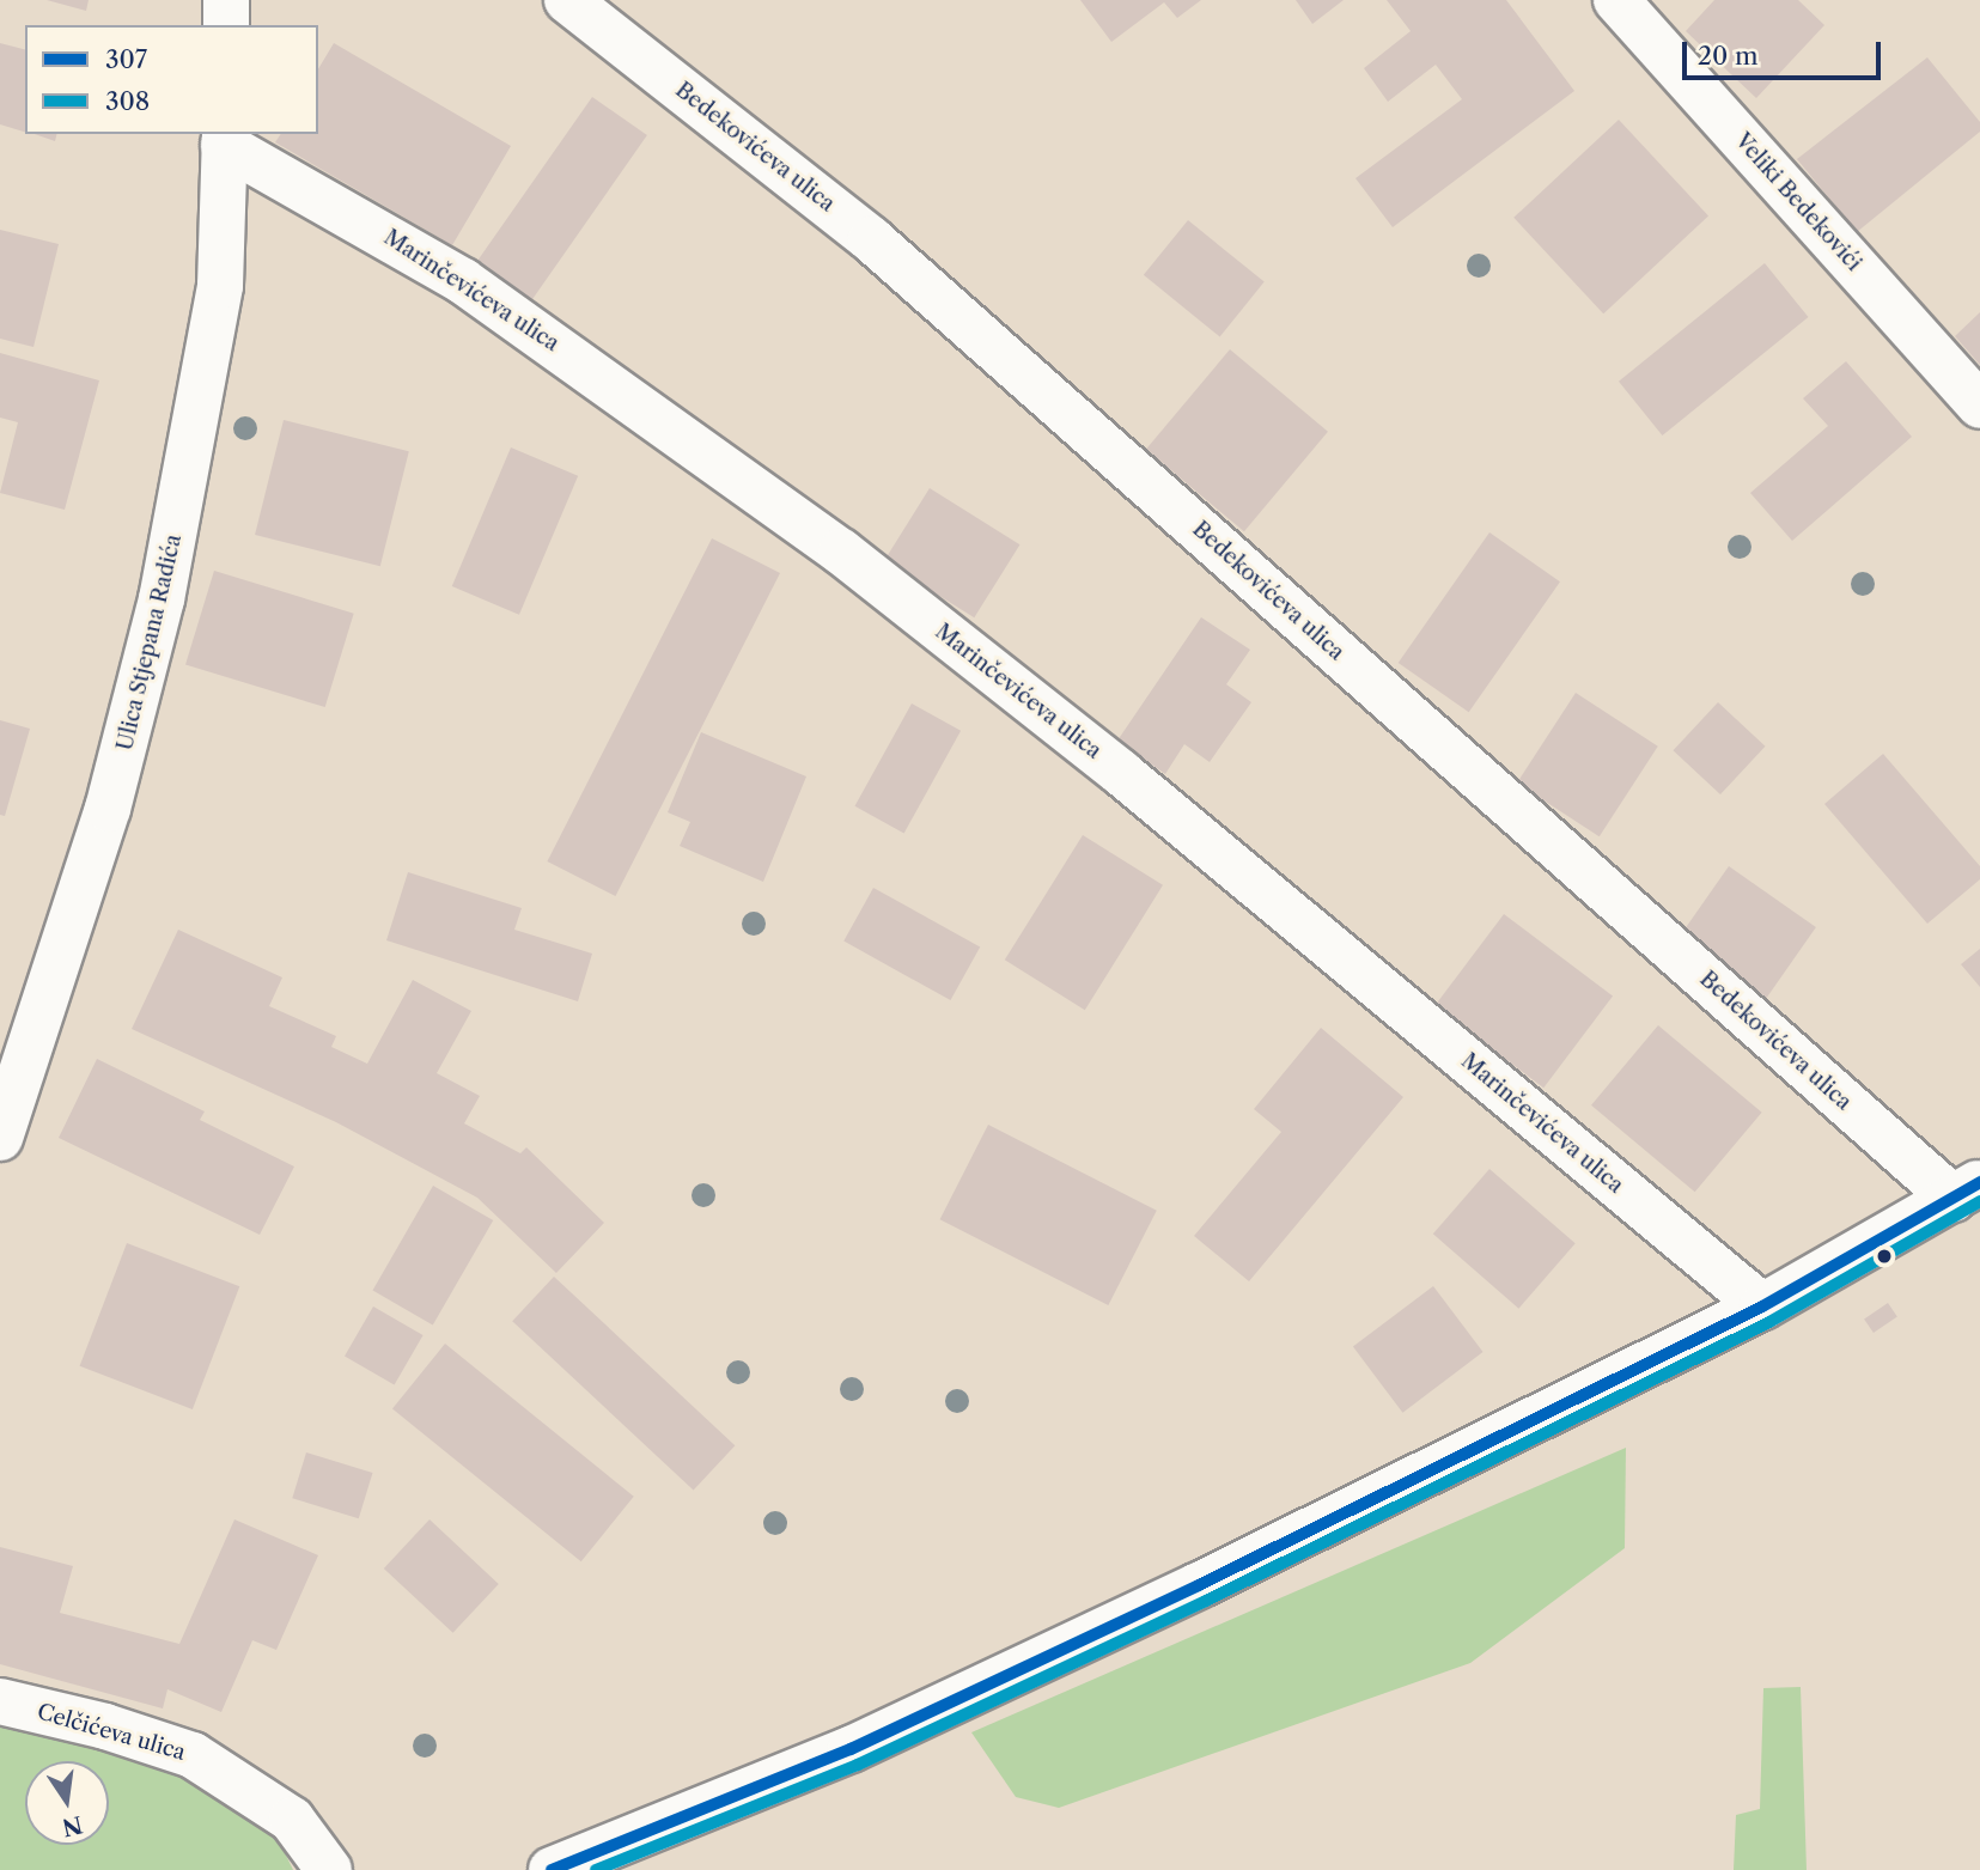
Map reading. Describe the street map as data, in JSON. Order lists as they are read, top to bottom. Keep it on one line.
{"streets":{"street":["Bedekovićeva ulica","Veliki Bedekovići","Marinčevićeva ulica","Ulica Stjepana Radića","Celčićeva ulica"]},"crossings":[["Marinčevićeva ulica","Ulica Stjepana Radića"]],"lines":["transit line 307","transit line 308"],"legend":["307","308"],"scale_bar":"20 m","north":"bottom"}
